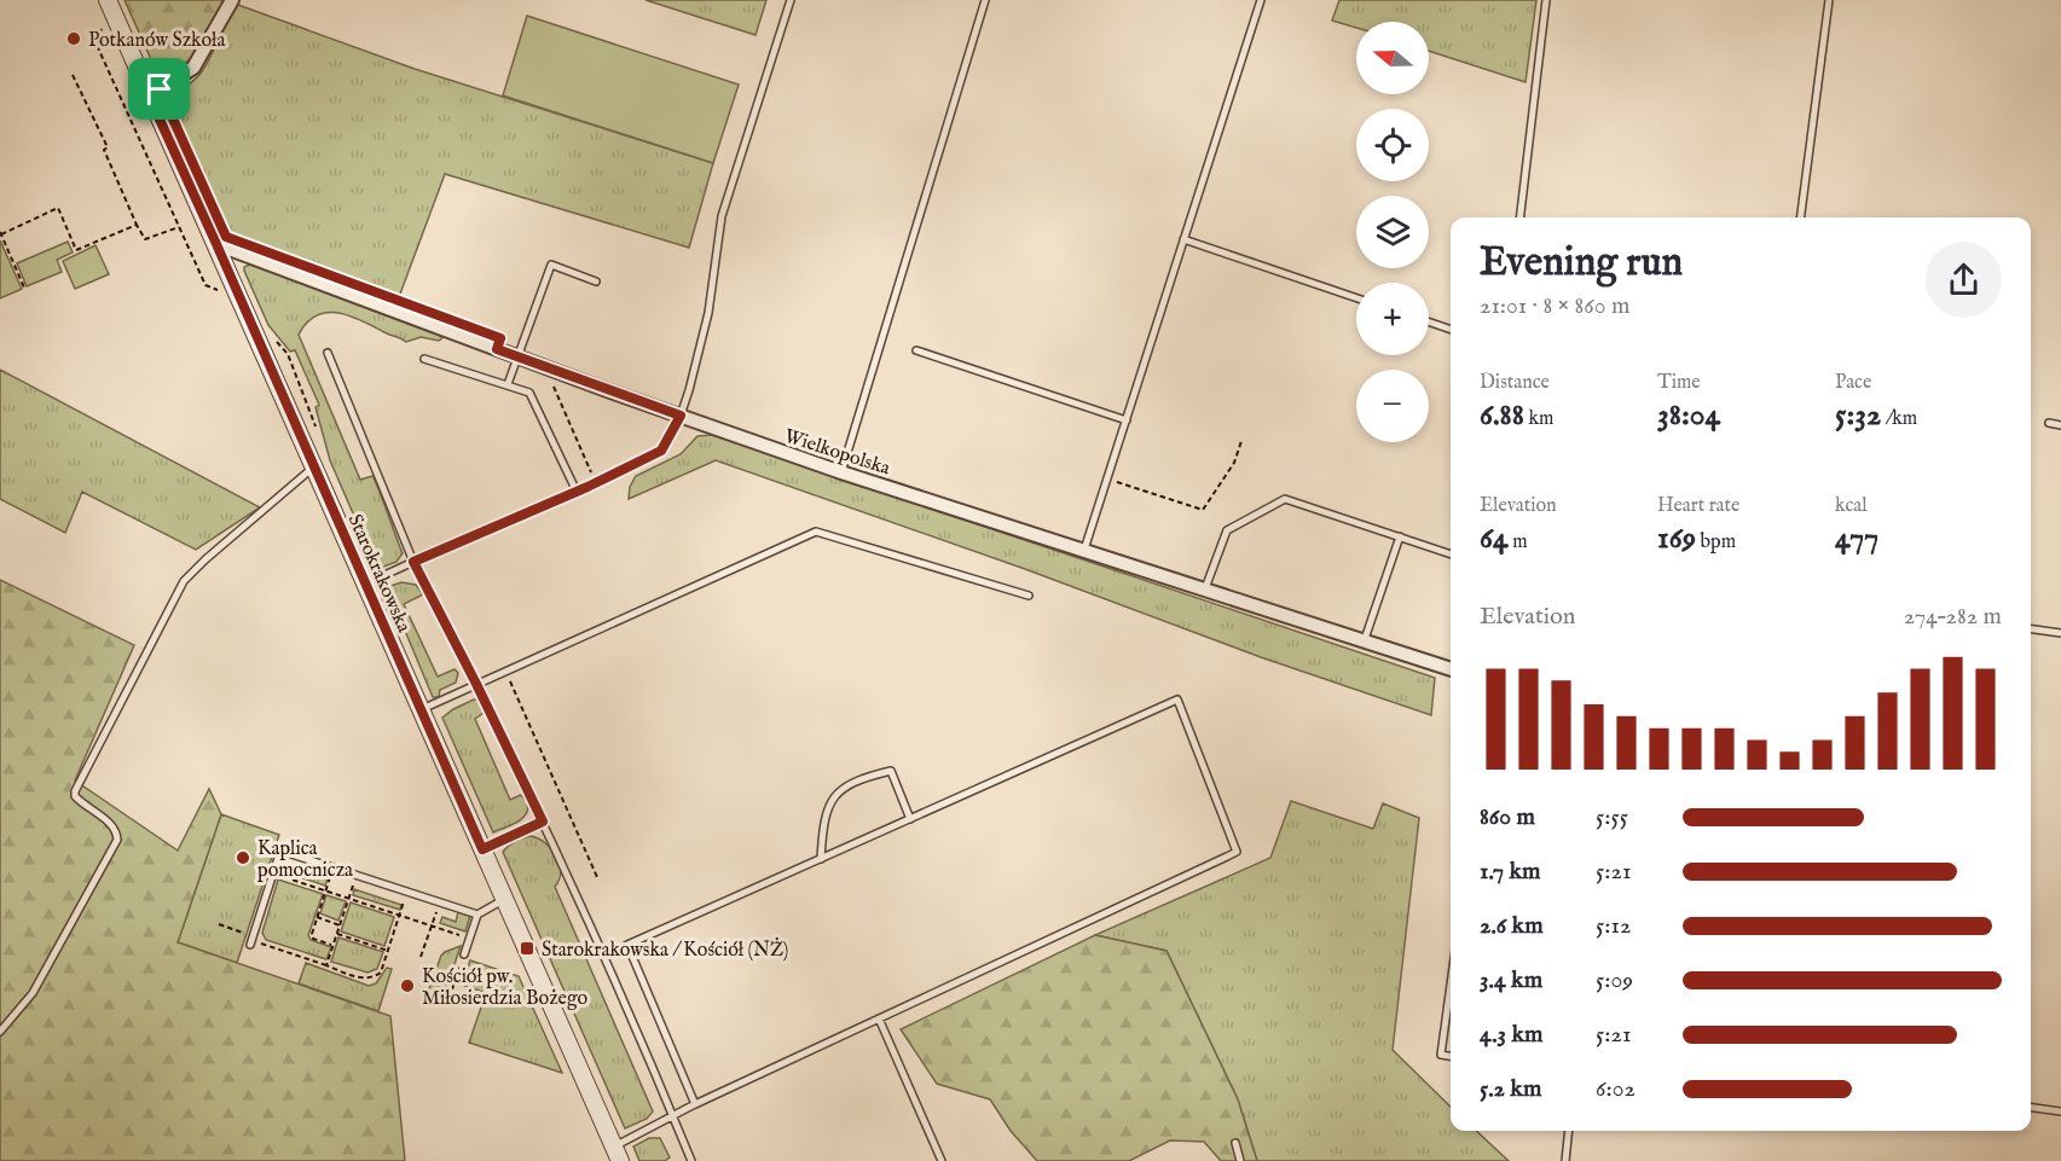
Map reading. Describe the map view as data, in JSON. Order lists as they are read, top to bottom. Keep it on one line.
{"streets":{"street":["Wielkopolska","Starokrakowska"]},"crossings":[["Wielkopolska","Starokrakowska"]],"places":{"other":["Potkanów Szkoła","Kaplica pomocnicza","Kościół pw. Miłosierdzia Bożego"],"transit":["Starokrakowska / Kościół (NŻ)"]},"north":"left","page":{"map_buttons":["+","−"],"heading":["Evening run","21:01 · 8 × 860 m"],"stats":[["Distance","6.88 km"],["Time","38:04"],["Pace","5:32 /km"],["Elevation","64 m"],["Heart rate","169 bpm"],["kcal","477"]],"chart":["Elevation","274–282 m"],"list":[{"name":"860 m","note":"5:55"},{"name":"1.7 km","note":"5:21"},{"name":"2.6 km","note":"5:12"},{"name":"3.4 km","note":"5:09"},{"name":"4.3 km","note":"5:21"},{"name":"5.2 km","note":"6:02"}]}}
